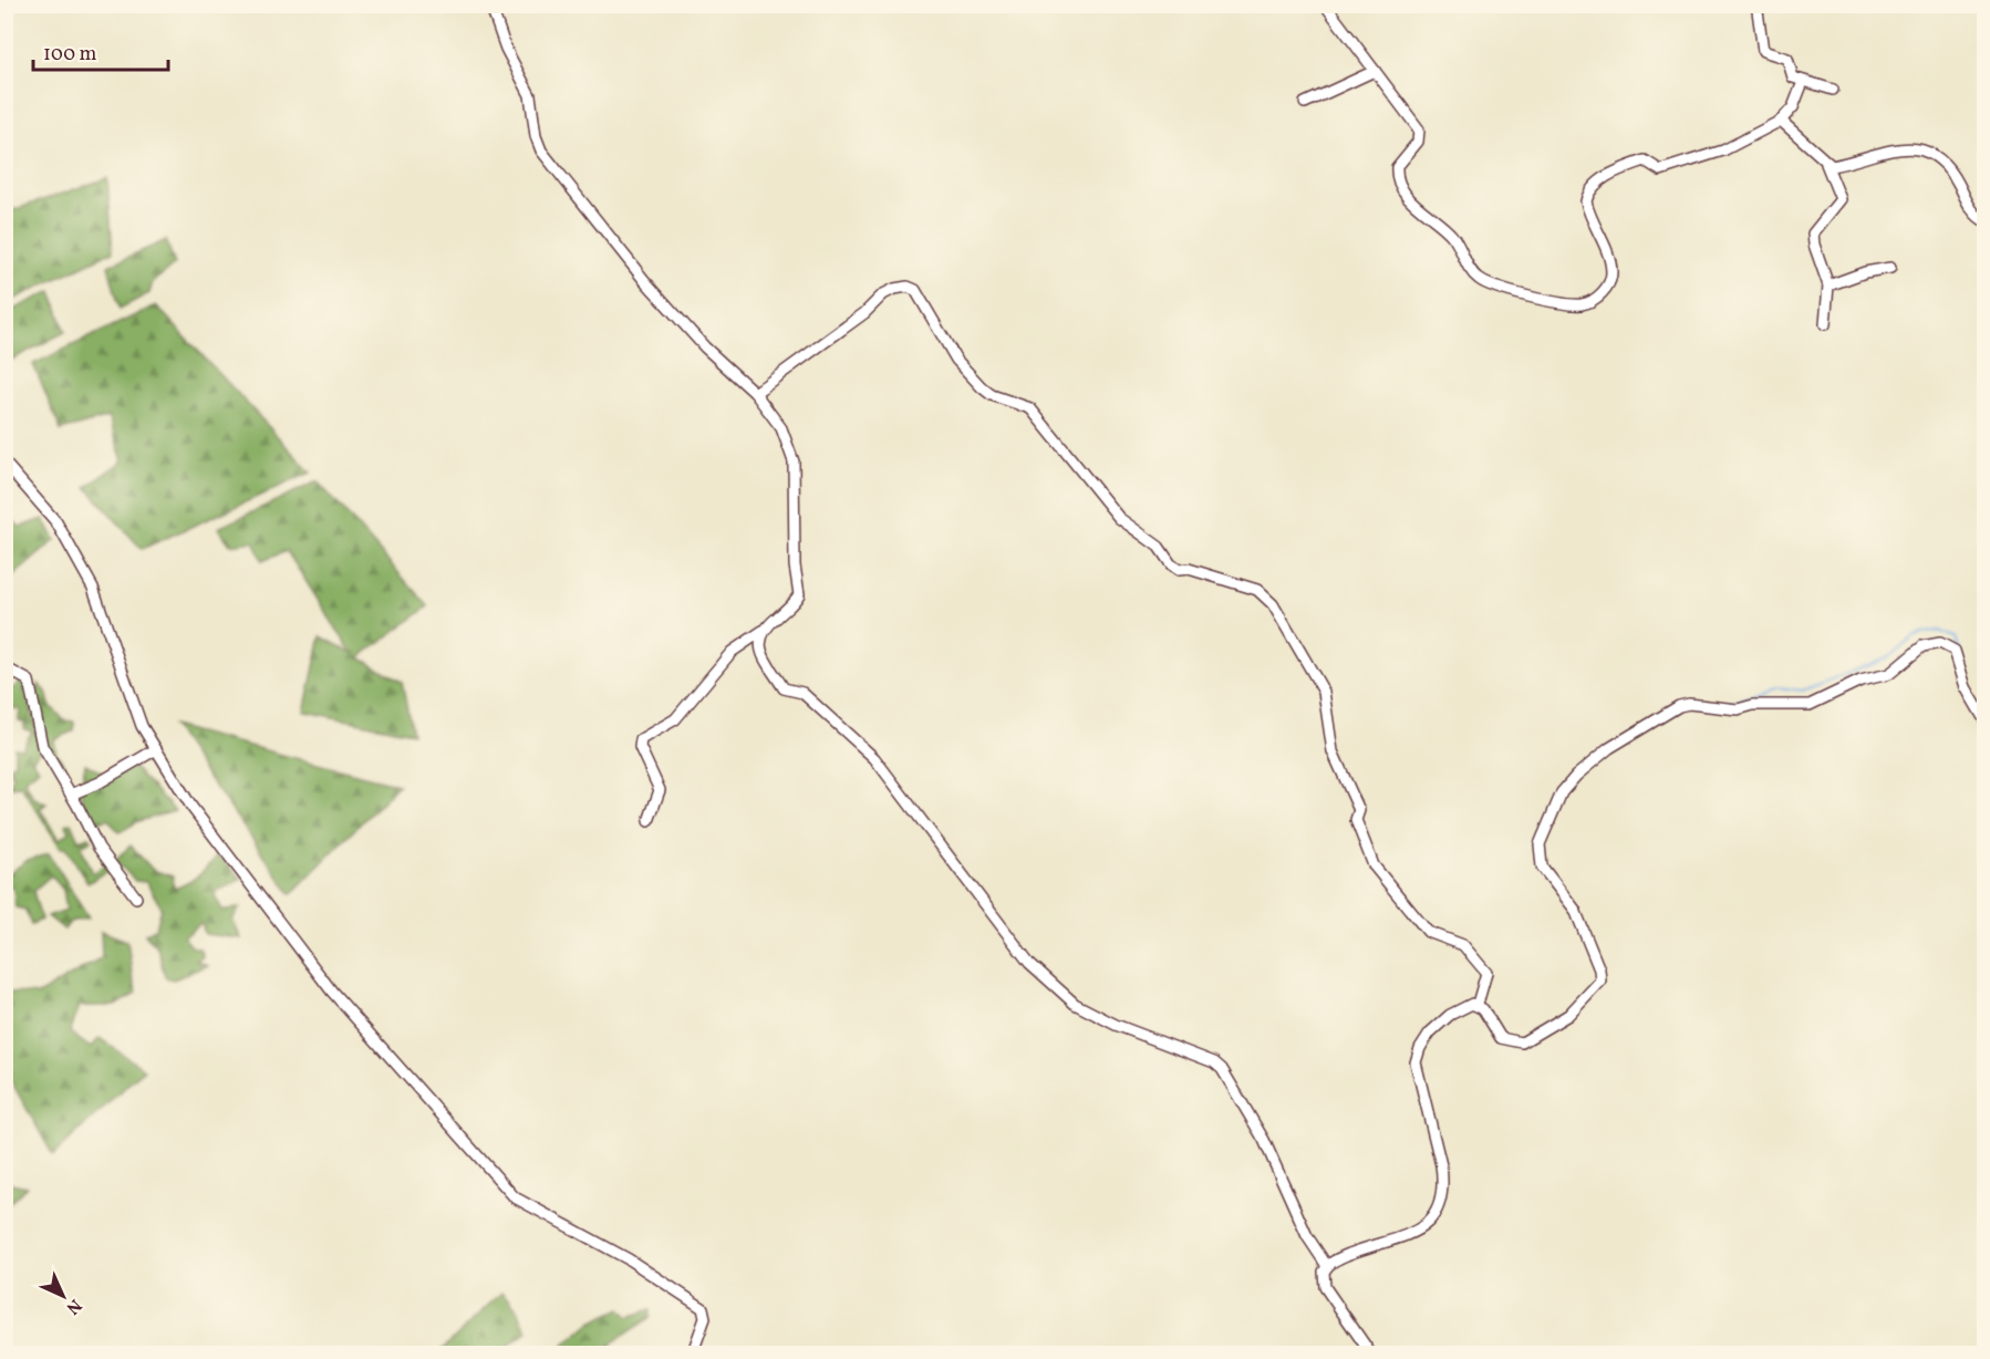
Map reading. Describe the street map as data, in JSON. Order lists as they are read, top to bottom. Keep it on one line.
{"scale_bar":"100 m","north":"bottom right"}
